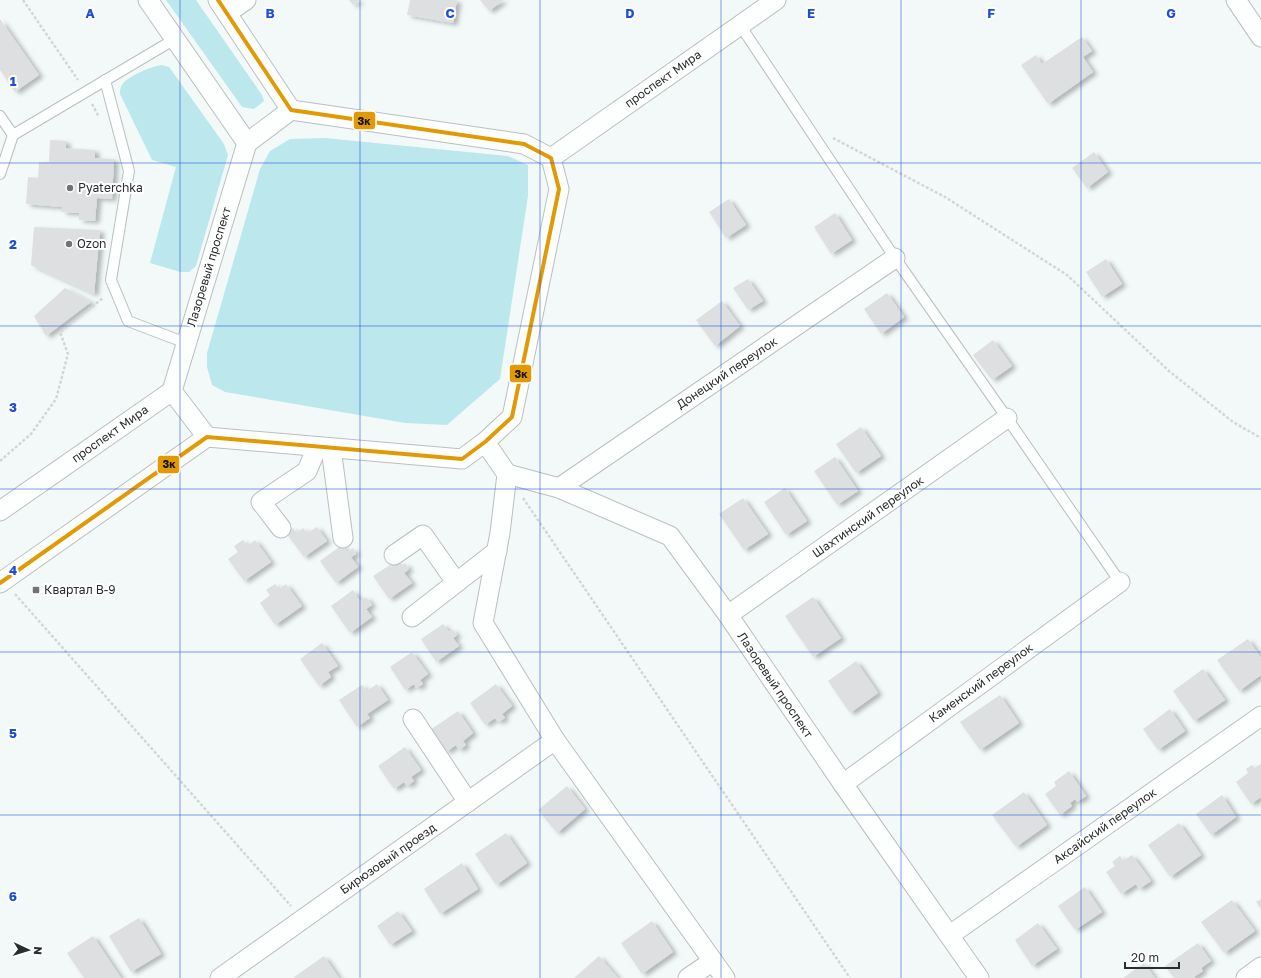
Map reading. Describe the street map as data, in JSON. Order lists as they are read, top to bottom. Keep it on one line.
{"streets":{"street":["проспект Мира","Лазоревый проспект","Донецкий переулок","Шахтинский переулок","Каменский переулок","Аксайский переулок","Бирюзовый проезд"]},"crossings":[["проспект Мира","Лазоревый проспект"],["Лазоревый проспект","Донецкий переулок"],["Лазоревый проспект","Шахтинский переулок"],["Лазоревый проспект","Каменский переулок"],["Лазоревый проспект","Аксайский переулок"]],"places":{"other":["Pyaterchka","Ozon"],"transit":["Квартал В-9"]},"lines":["transit line 3к"],"scale_bar":"20 m","north":"right","grid":{"columns":["A","B","C","D","E","F","G"],"rows":["1","2","3","4","5","6"]}}
